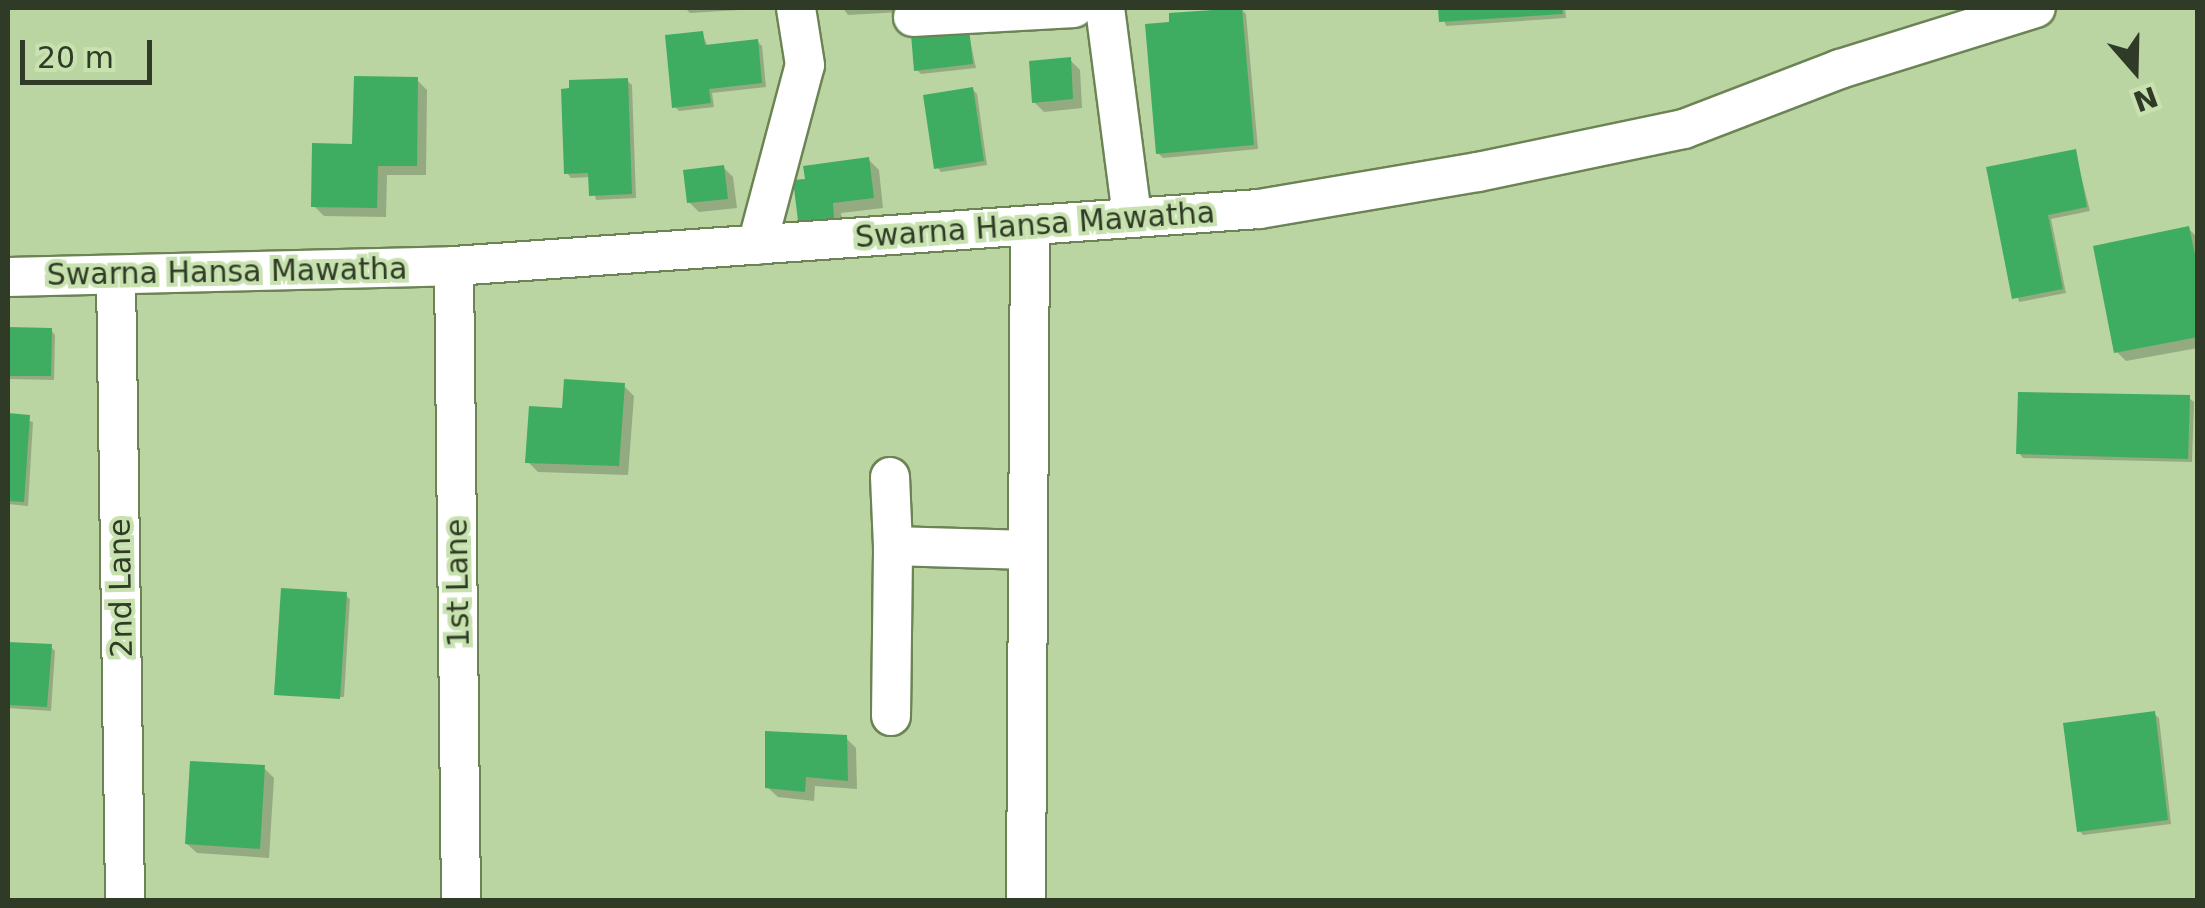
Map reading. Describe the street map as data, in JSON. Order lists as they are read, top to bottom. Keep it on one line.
{"streets":{"street":["Swarna Hansa Mawatha","1st Lane","2nd Lane"]},"crossings":[["Swarna Hansa Mawatha","1st Lane"],["Swarna Hansa Mawatha","2nd Lane"]],"scale_bar":"20 m","north":"bottom"}
